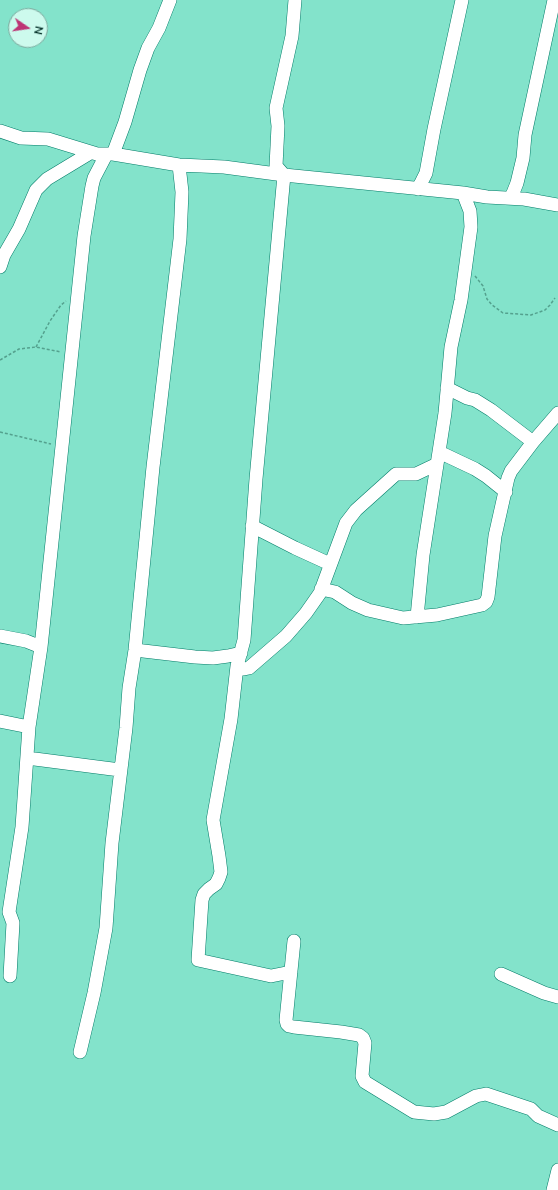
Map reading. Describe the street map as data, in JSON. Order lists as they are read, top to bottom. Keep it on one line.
{"north":"right"}
